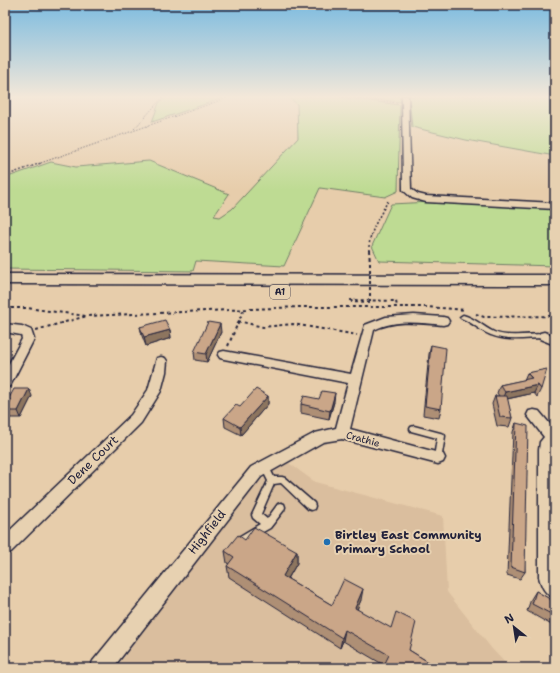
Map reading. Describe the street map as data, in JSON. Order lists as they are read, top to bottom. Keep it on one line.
{"streets":{"highway":["A1"],"street":["Crathie","Dene Court","Highfield"]},"crossings":[["Crathie","Highfield"]],"places":["Birtley East Community Primary School"],"north":"top left"}
